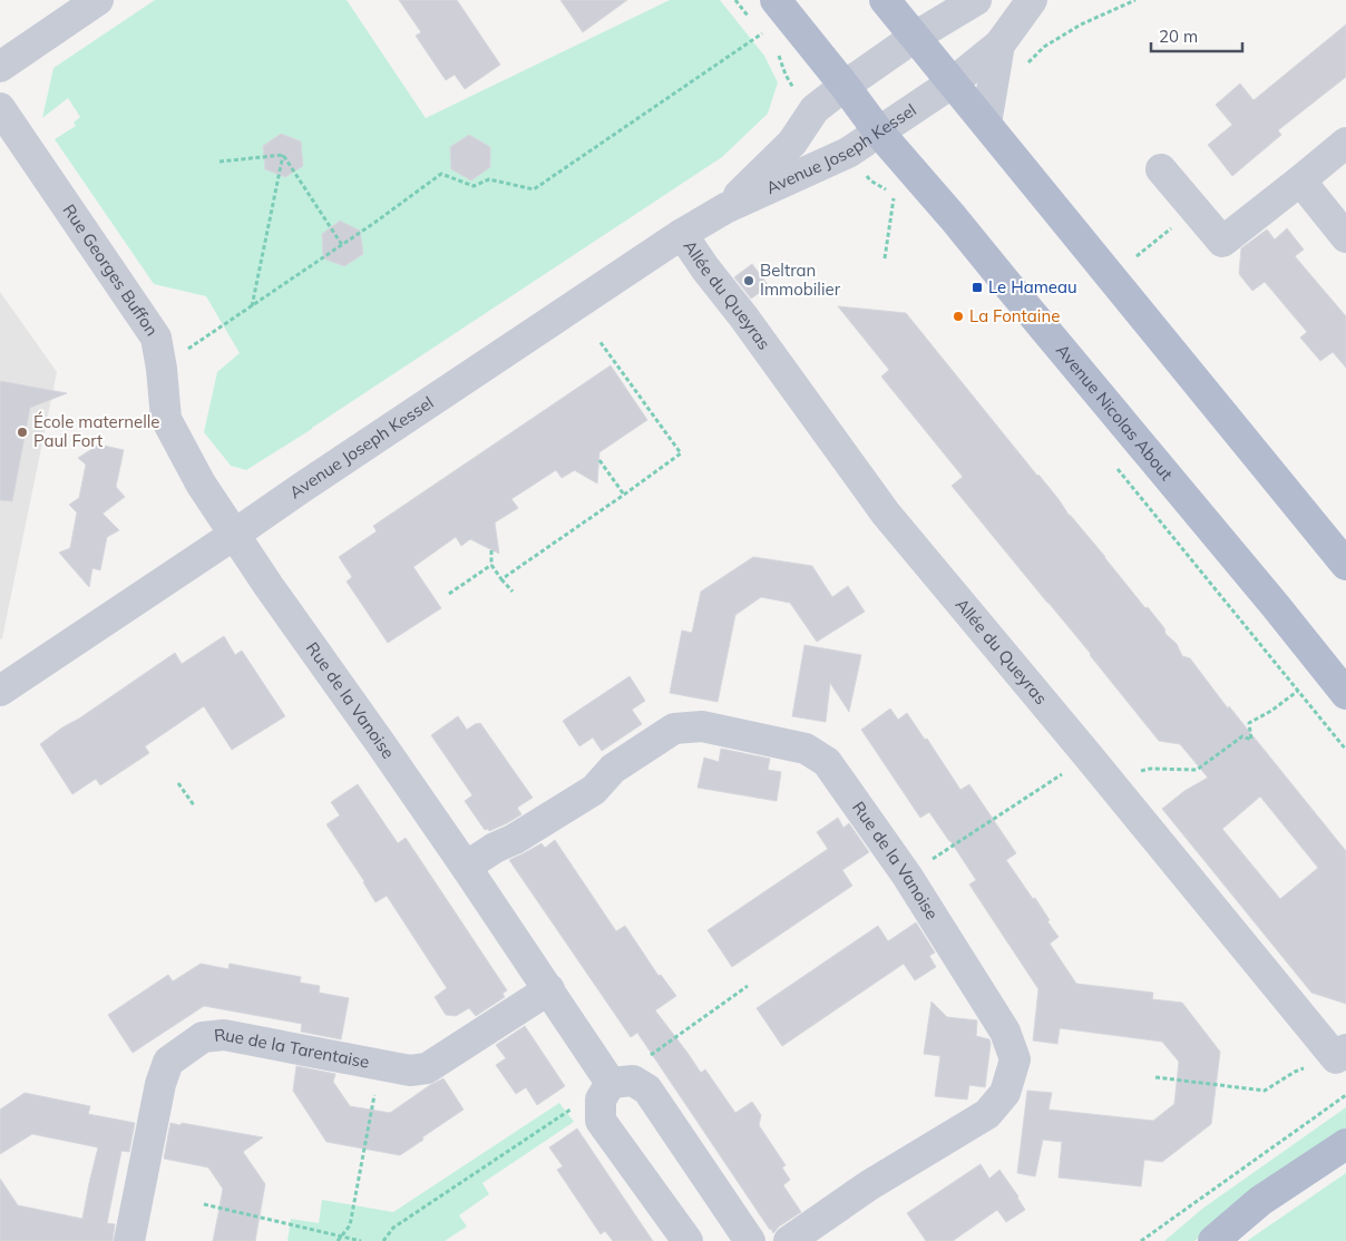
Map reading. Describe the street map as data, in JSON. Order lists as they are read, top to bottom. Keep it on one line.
{"streets":{"main road":["Avenue Nicolas About"],"street":["Avenue Joseph Kessel","Rue Georges Buffon","Allée du Queyras","Rue de la Vanoise","Rue de la Tarentaise"]},"crossings":[["Avenue Joseph Kessel","Rue Georges Buffon"],["Avenue Joseph Kessel","Allée du Queyras"],["Avenue Joseph Kessel","Avenue Nicolas About"],["Avenue Joseph Kessel","Rue de la Vanoise"],["Rue Georges Buffon","Rue de la Vanoise"],["Rue de la Vanoise","Rue de la Tarentaise"]],"places":{"other":["Beltran Immobilier","La Fontaine","École maternelle Paul Fort"],"transit":["Le Hameau"]},"scale_bar":"20 m"}
